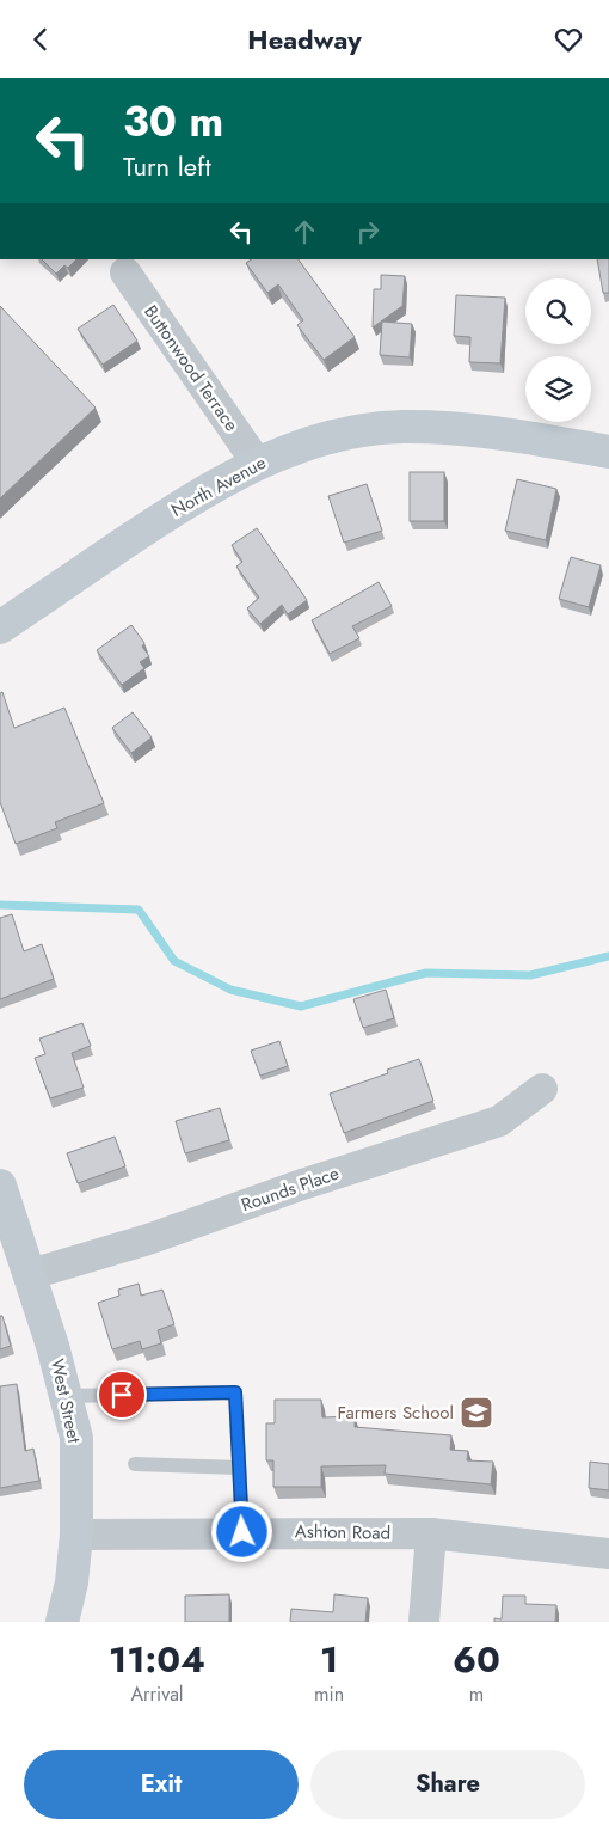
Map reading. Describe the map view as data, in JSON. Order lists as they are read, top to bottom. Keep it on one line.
{"streets":{"main road":["North Avenue","West Street"],"street":["Buttonwood Terrace","Rounds Place","Ashton Road"]},"crossings":[["Buttonwood Terrace","North Avenue"],["Rounds Place","West Street"],["West Street","Ashton Road"]],"places":{"school or university":["Farmers School"]},"page":{"header":"Headway","turn":["30 m","Turn left"],"eta":["11:04","Arrival","1","min","60","m"],"buttons":["Exit","Share"]}}
